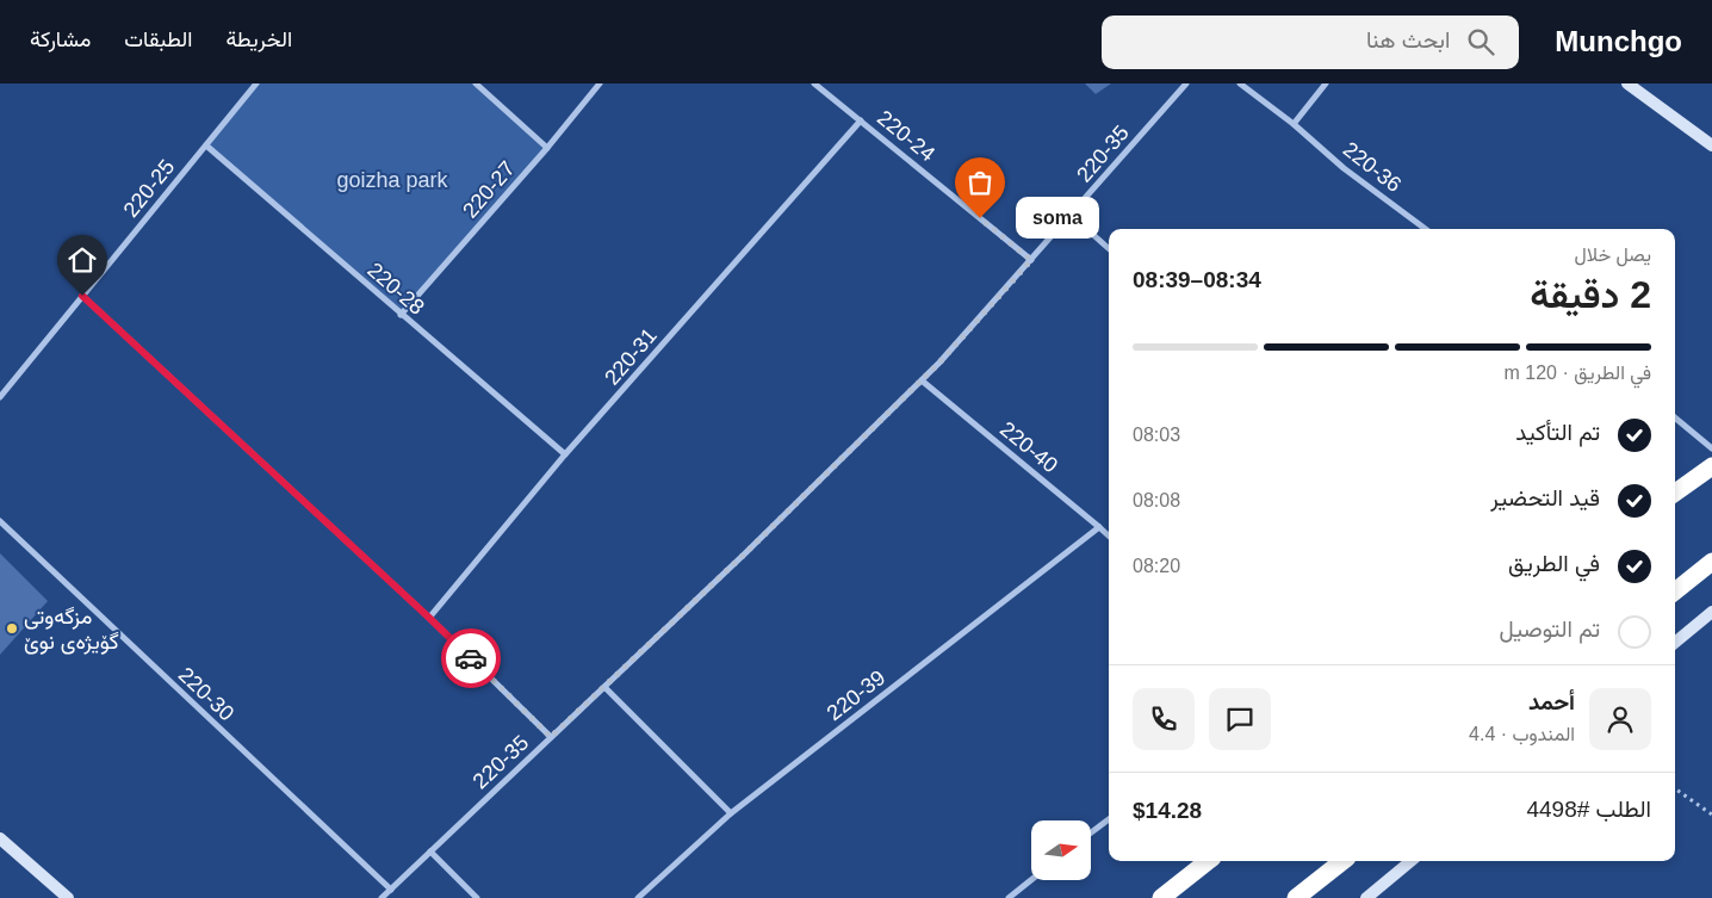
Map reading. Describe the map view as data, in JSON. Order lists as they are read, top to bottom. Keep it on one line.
{"streets":{"street":["220-24","220-35","220-36","220-25","220-27","220-28","220-31","220-40","220-30","220-39"]},"crossings":[["220-24","220-35"],["220-24","220-31"],["220-35","220-40"],["220-35","220-30"],["220-25","220-28"],["220-27","220-28"],["220-28","220-31"],["220-40","220-39"]],"parks":["goizha park"],"places":["soma","مزگەوتی گۆیژەی نوێ"],"north":"right","page":{"header":"Munchgo","search":"ابحث هنا","nav":["الخريطة","الطبقات","مشاركة"],"bubble":"soma","heading":["2 دقيقة","يصل خلال","08:34–08:39"],"panel":["أحمد","المندوب · 4.4","الطلب #4498","$14.28"],"bar":"في الطريق · 120 m","list":[["تم التأكيد","08:03"],["قيد التحضير","08:08"],["في الطريق","08:20"],"تم التوصيل"]}}
